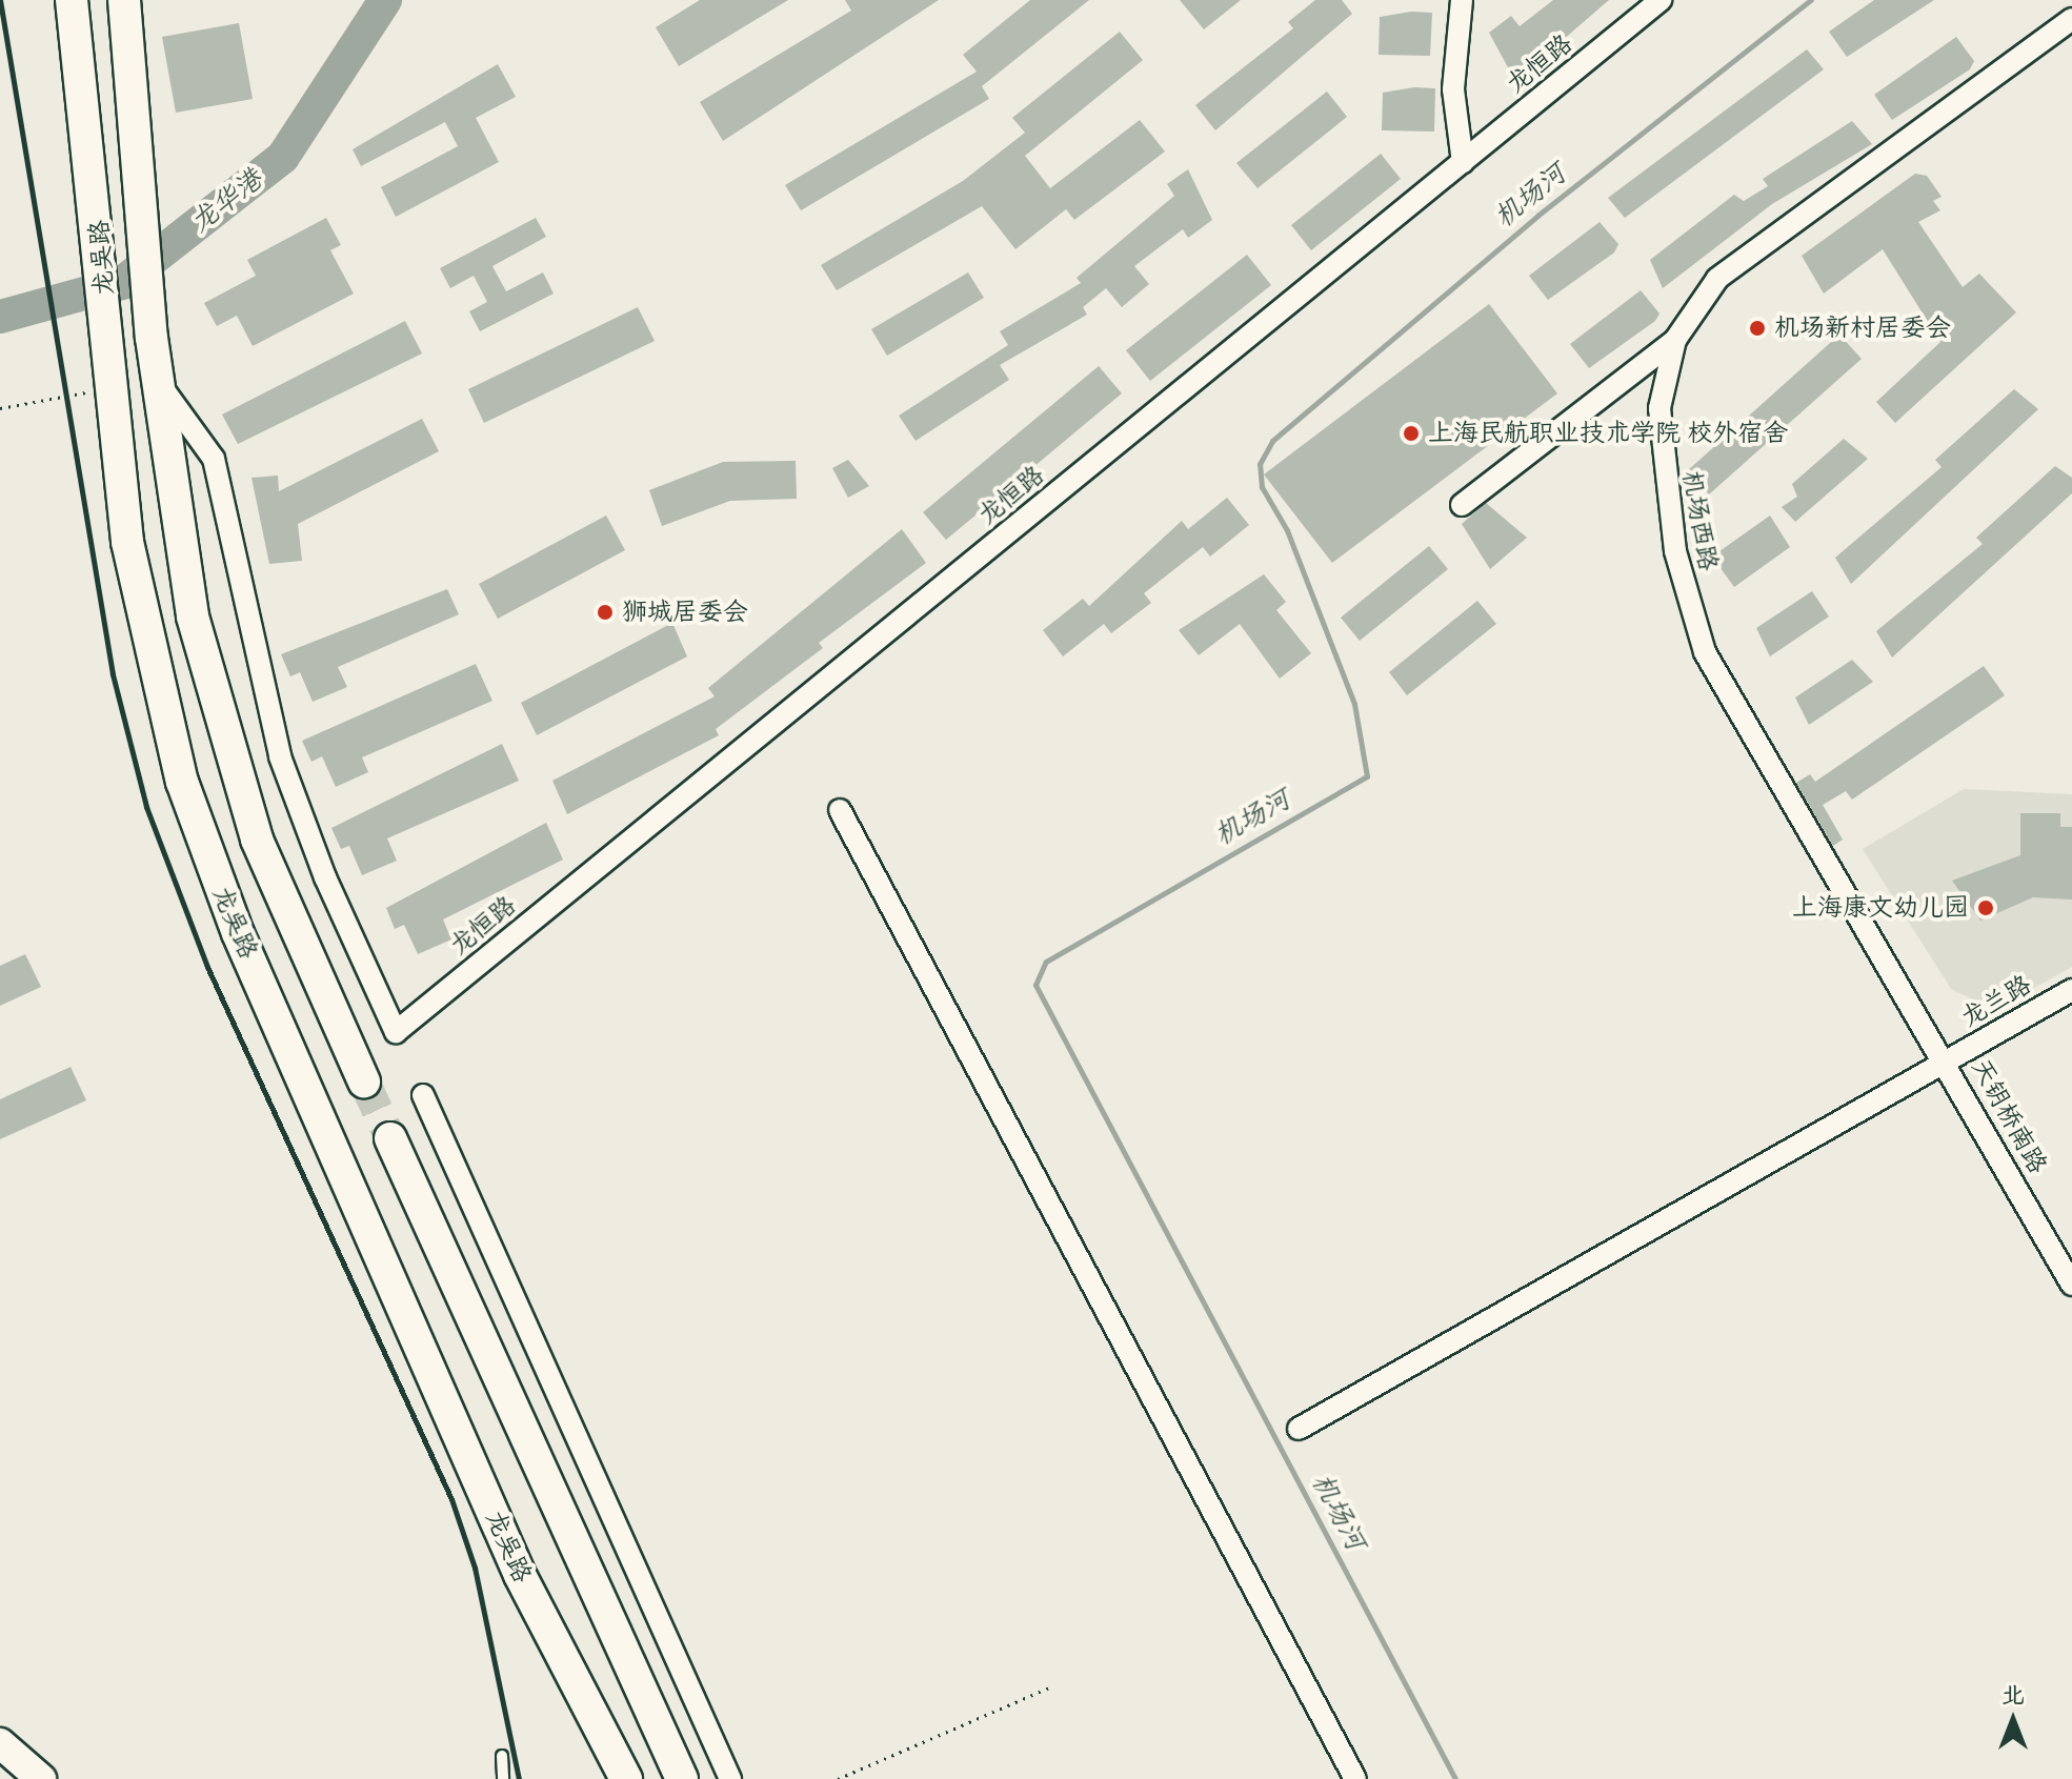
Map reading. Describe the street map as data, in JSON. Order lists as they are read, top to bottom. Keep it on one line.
{"streets":{"main road":["龙吴路"],"street":["龙恒路","机场西路","龙兰路","天钥桥南路"]},"crossings":[["龙恒路","龙吴路"],["机场西路","龙兰路"],["机场西路","天钥桥南路"],["龙兰路","天钥桥南路"]],"water":["机场河","龙华港"],"places":["机场新村居委会","上海民航职业技术学院 校外宿舍","狮城居委会","上海康文幼儿园"],"north":"top"}
